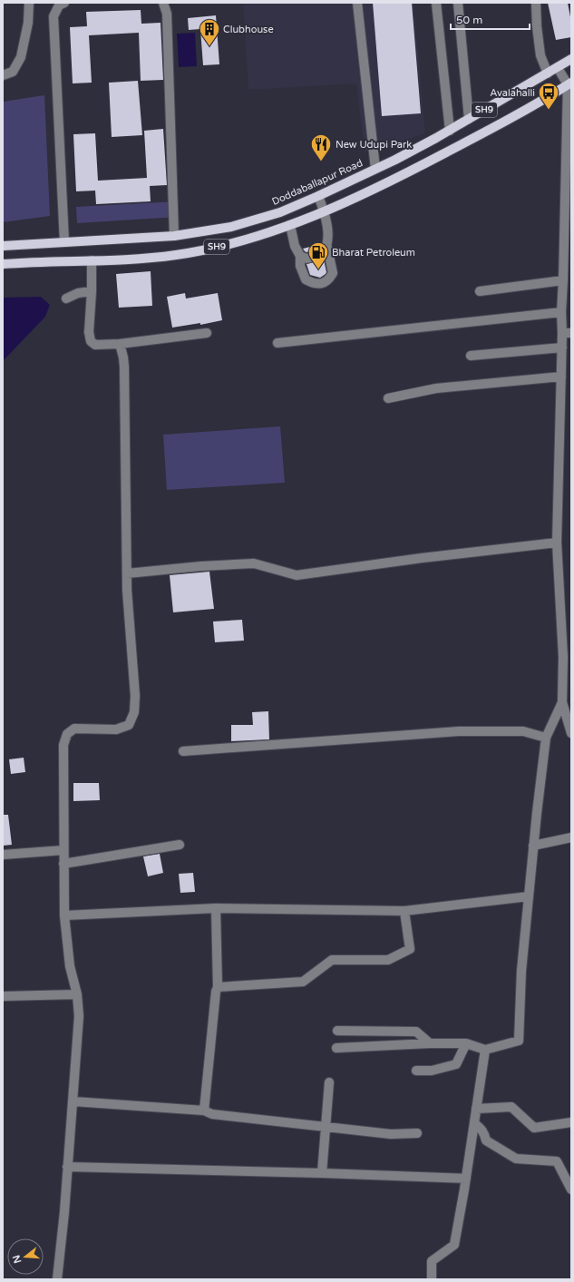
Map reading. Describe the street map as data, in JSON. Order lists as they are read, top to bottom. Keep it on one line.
{"streets":{"main road":["SH9","Doddaballapur Road"]},"places":{"building":["Clubhouse"],"bus stop":["Avalahalli"],"restaurant":["New Udupi Park"],"fuel station":["Bharat Petroleum"]},"scale_bar":"50 m","north":"left"}
